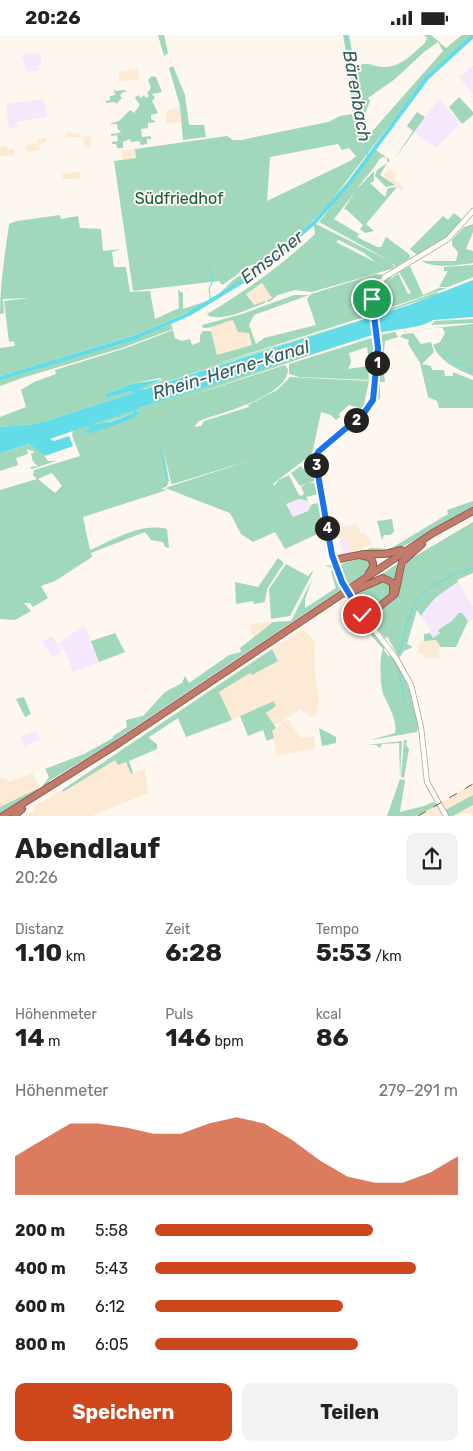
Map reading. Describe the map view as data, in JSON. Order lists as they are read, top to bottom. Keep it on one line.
{"water":["Bärenbach","Emscher","Rhein-Herne-Kanal"],"parks":["Südfriedhof"],"page":{"status":"20:26","pins":["1","2","3","4"],"heading":["Abendlauf","20:26"],"stats":[["Distanz","1.10 km"],["Zeit","6:28"],["Tempo","5:53 /km"],["Höhenmeter","14 m"],["Puls","146 bpm"],["kcal","86"]],"chart":["Höhenmeter","279–291 m"],"list":[{"name":"200 m","note":"5:58"},{"name":"400 m","note":"5:43"},{"name":"600 m","note":"6:12"},{"name":"800 m","note":"6:05"}],"buttons":["Speichern","Teilen"]}}
